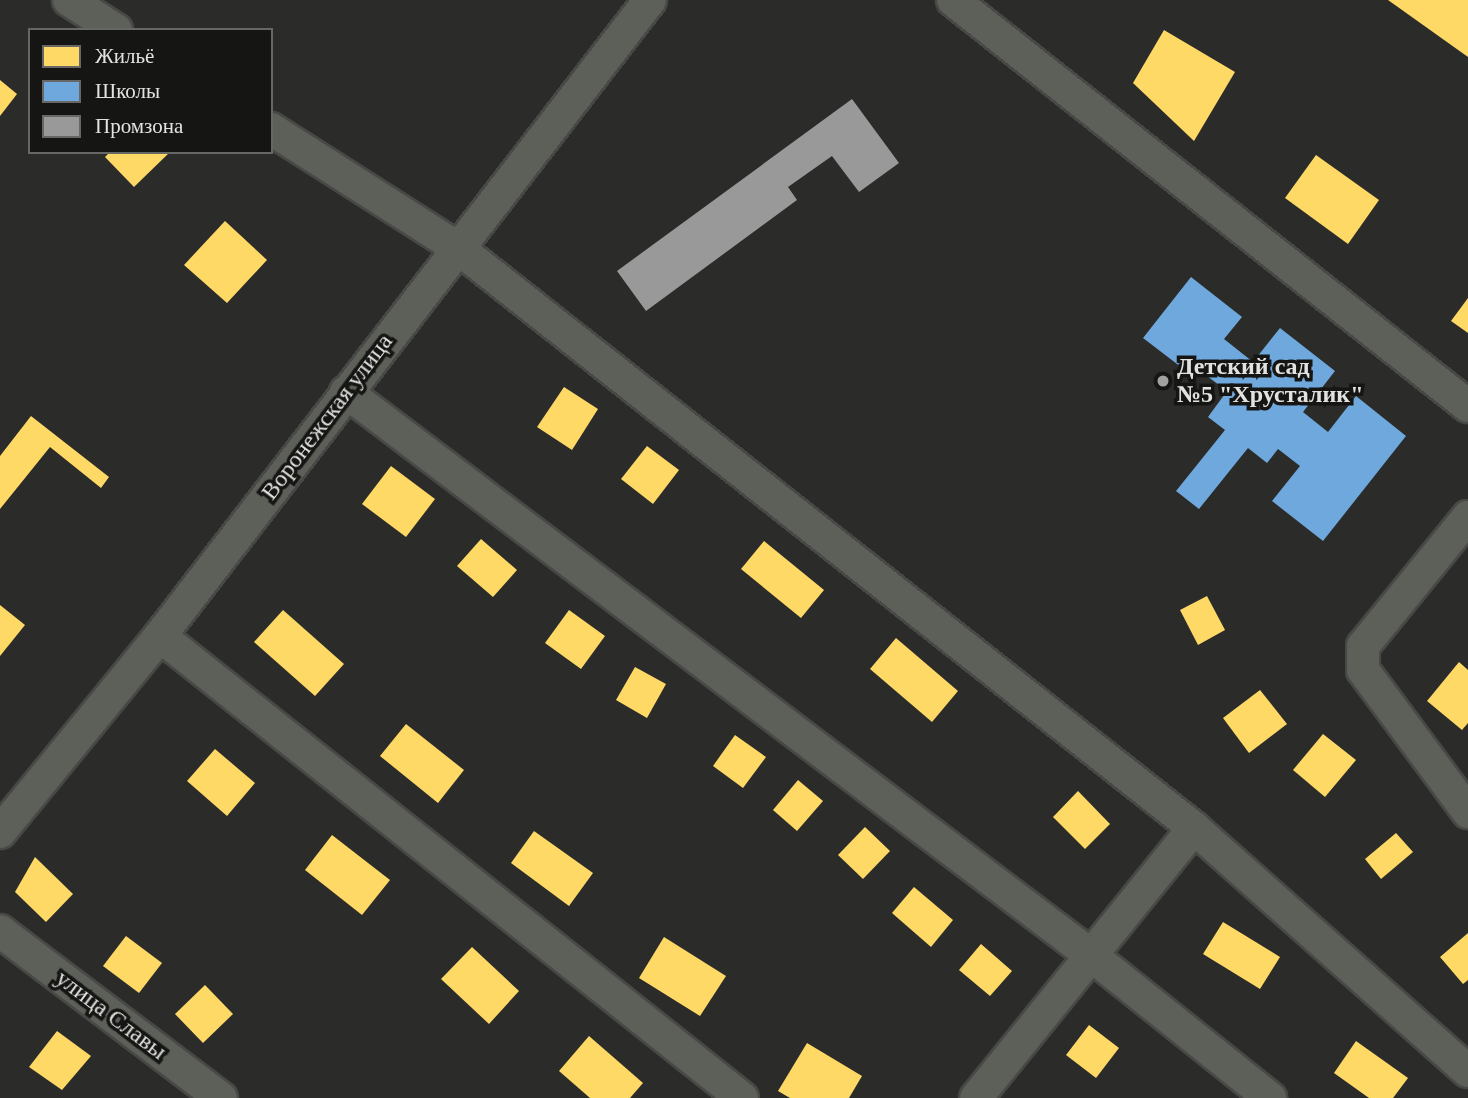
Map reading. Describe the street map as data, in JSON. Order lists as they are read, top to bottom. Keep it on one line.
{"streets":{"street":["Воронежская улица","улица Славы"]},"places":["Детский сад №5 \"Хрусталик\""],"legend":["Жильё","Школы","Промзона"]}
